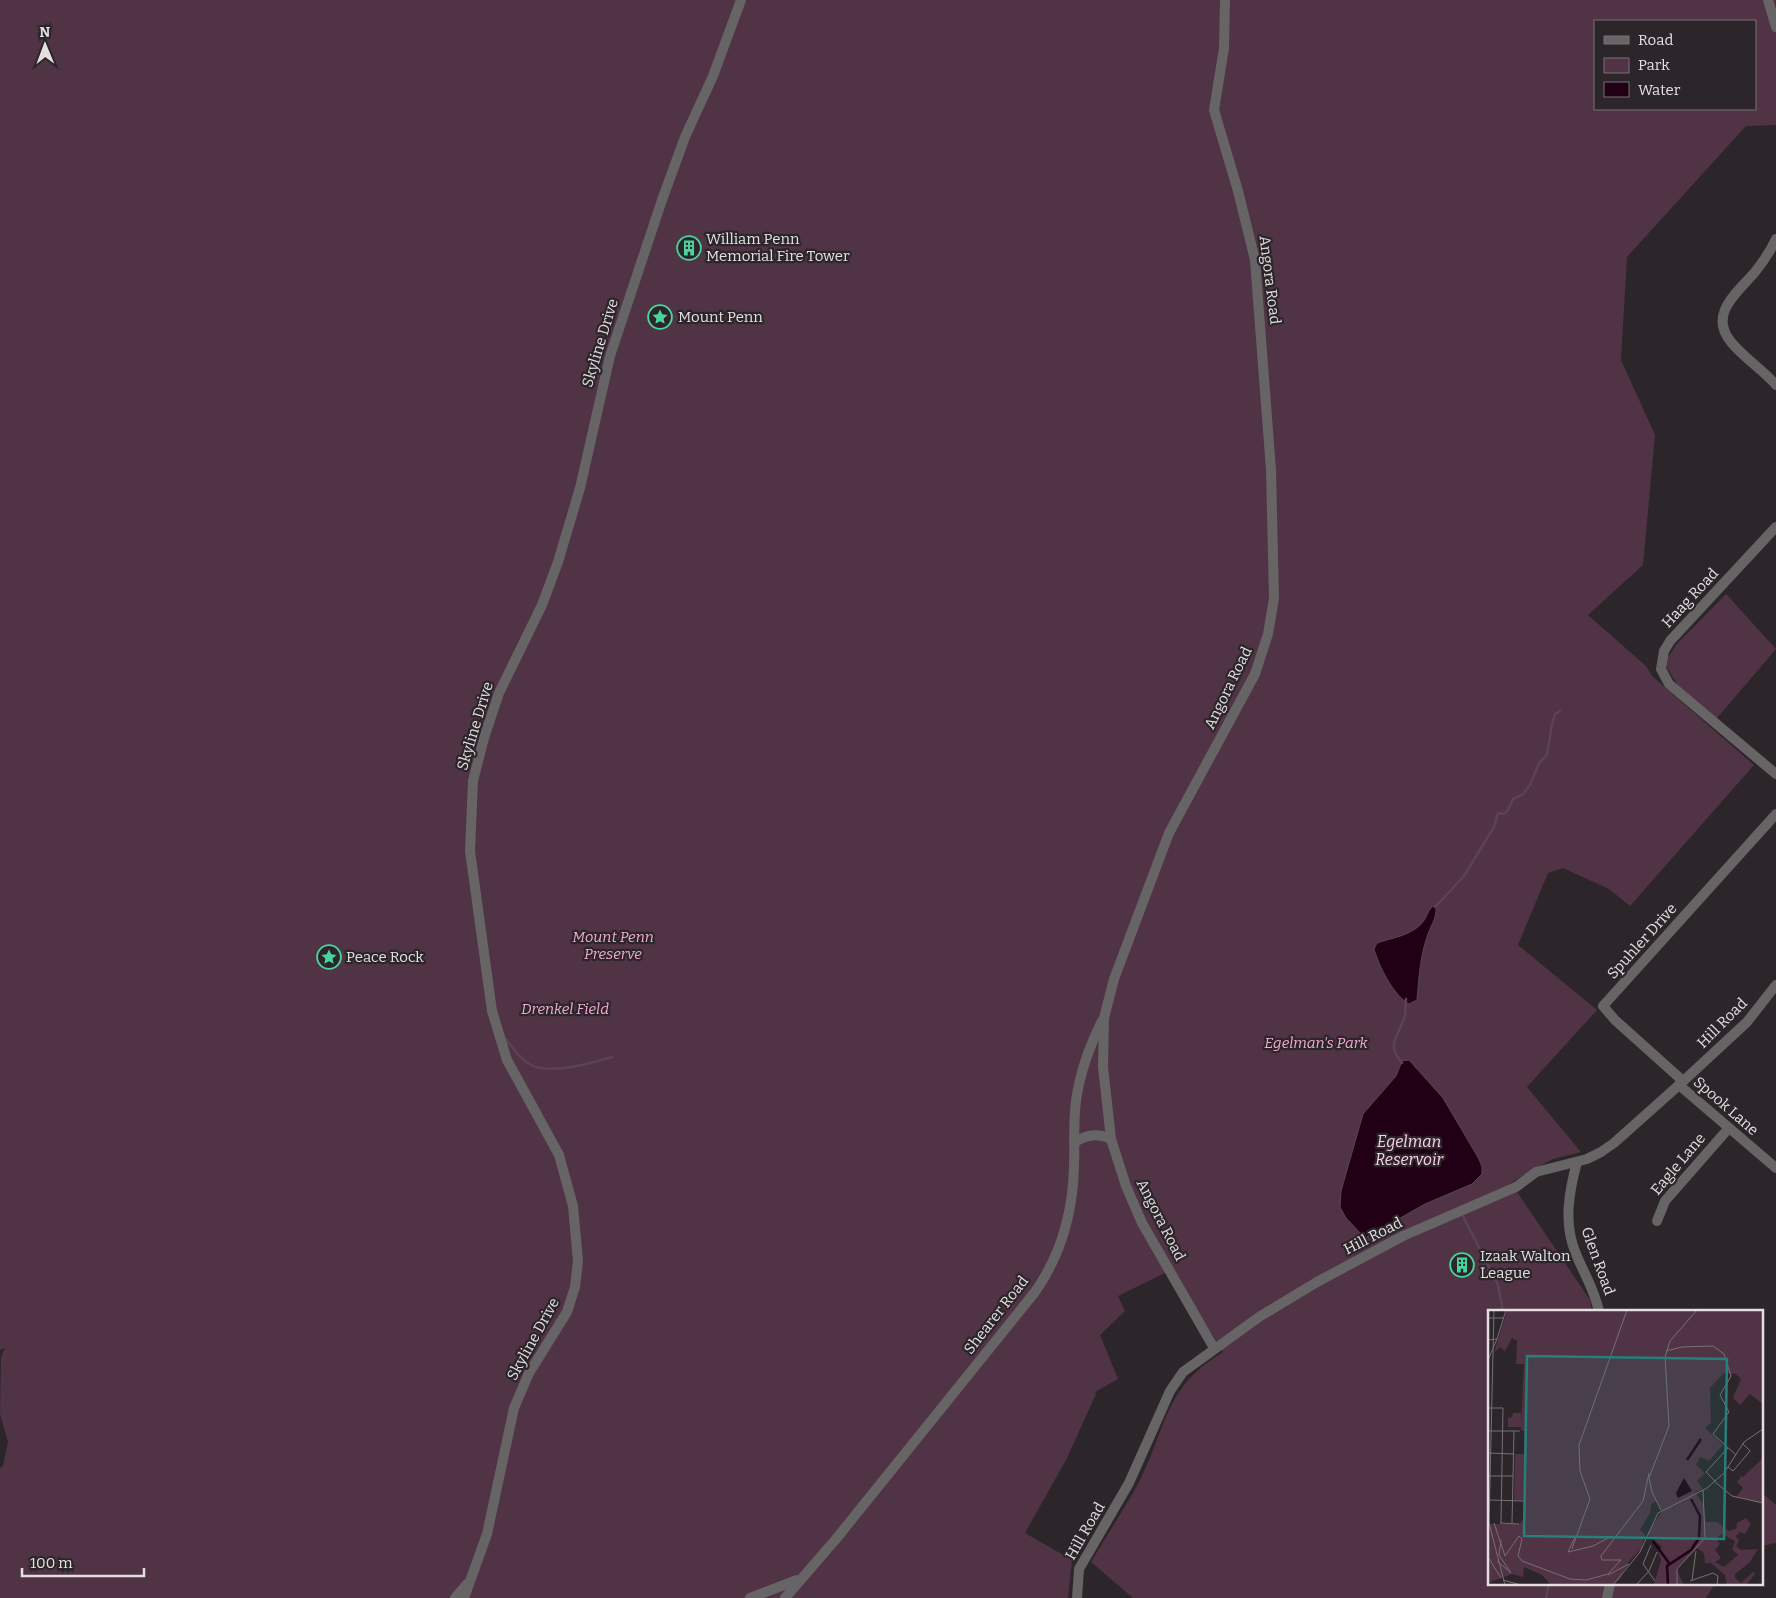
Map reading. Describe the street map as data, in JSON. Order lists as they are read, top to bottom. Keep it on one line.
{"streets":{"street":["Angora Road","Skyline Drive","Haag Road","Spuhler Drive","Hill Road","Spook Lane","Eagle Lane","Glen Road","Shearer Road"]},"crossings":[["Angora Road","Hill Road"],["Angora Road","Shearer Road"],["Spuhler Drive","Hill Road"],["Spuhler Drive","Spook Lane"],["Hill Road","Spook Lane"],["Hill Road","Glen Road"],["Spook Lane","Eagle Lane"]],"water":["Egelman Reservoir"],"parks":["Mount Penn Preserve","Drenkel Field","Egelman's Park"],"places":{"building":["William Penn Memorial Fire Tower","Izaak Walton League"],"place":["Mount Penn","Peace Rock"]},"legend":["Road","Park","Water"],"scale_bar":"100 m","north":"top"}
